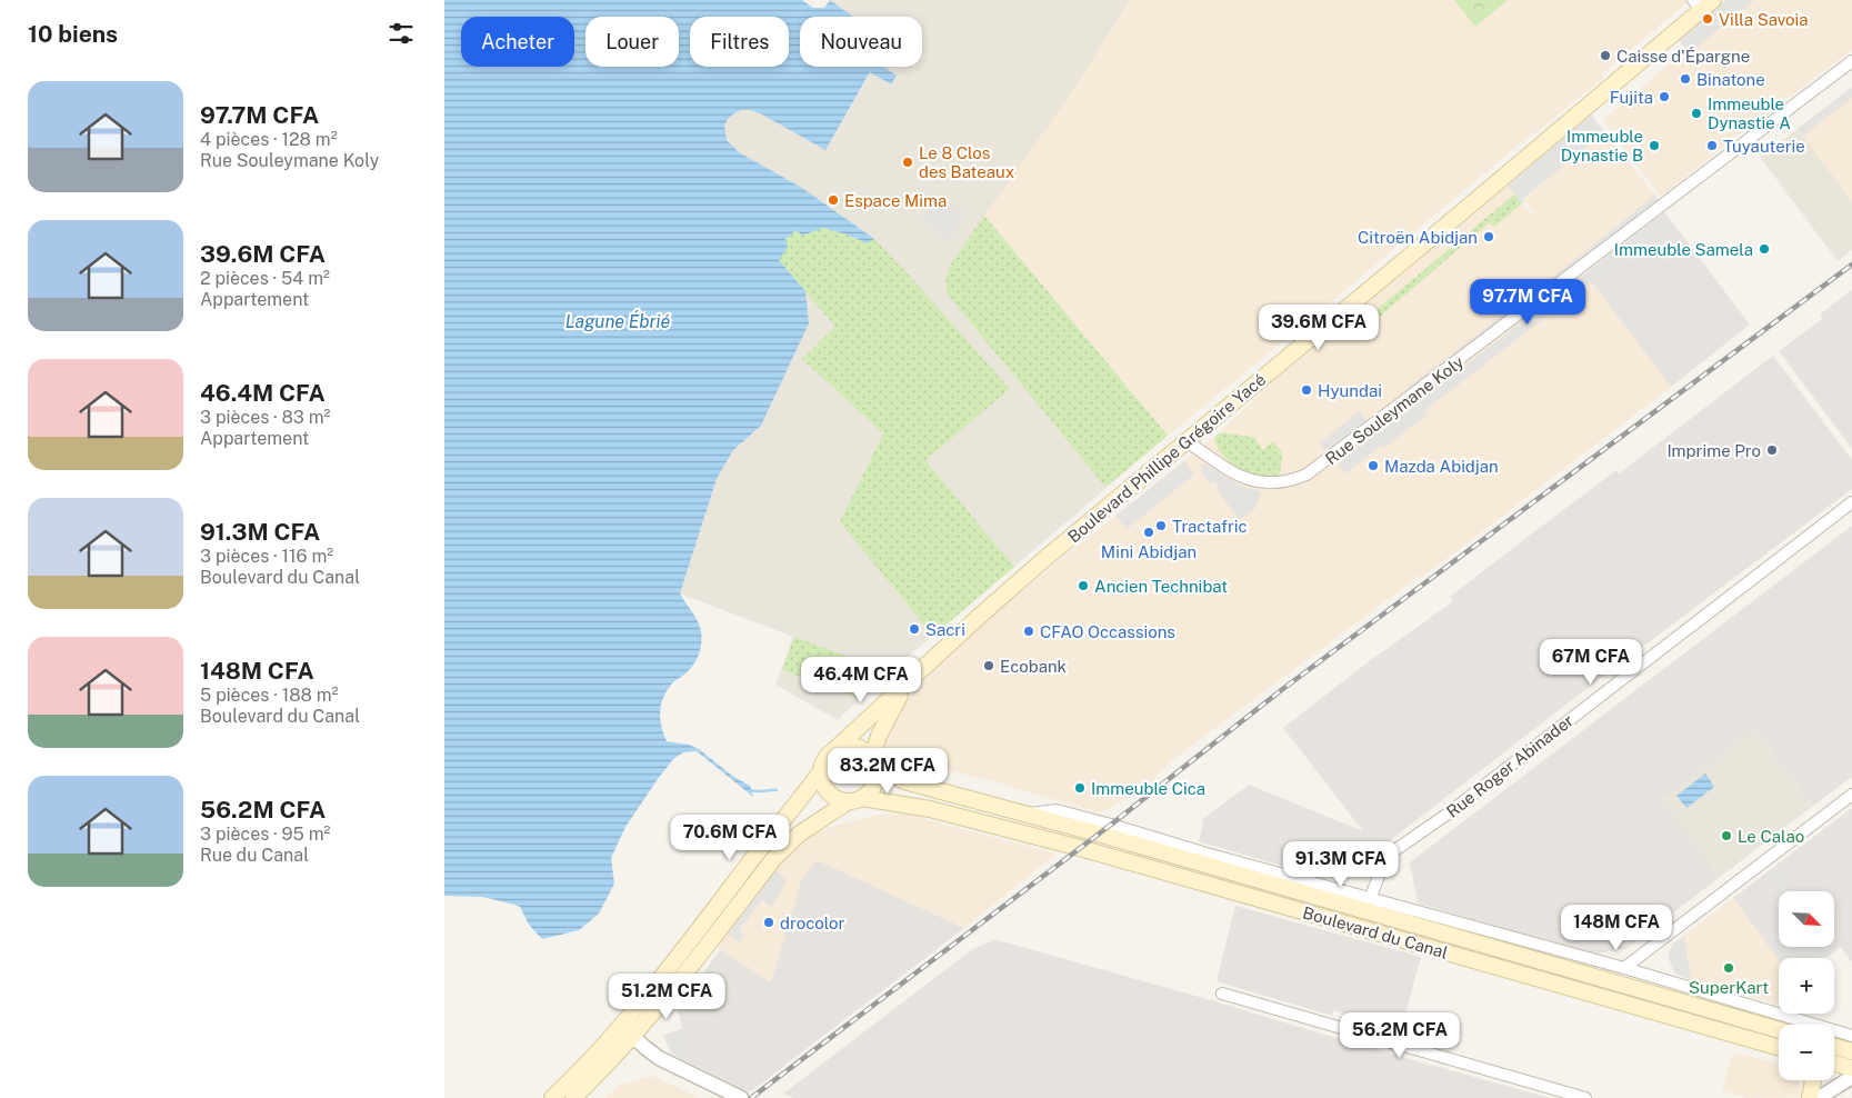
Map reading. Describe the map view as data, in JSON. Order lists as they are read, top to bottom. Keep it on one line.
{"streets":{"main road":["Boulevard Phillipe Grégoire Yacé","Boulevard du Canal"],"street":["Rue Souleymane Koly","Rue Roger Abinader"]},"crossings":[["Rue Souleymane Koly","Boulevard Phillipe Grégoire Yacé"],["Boulevard Phillipe Grégoire Yacé","Boulevard du Canal"],["Rue Roger Abinader","Boulevard du Canal"]],"water":["Lagune Ébrié"],"places":["Villa Savoia","Caisse d'Épargne","Binatone","Fujita","Immeuble Dynastie A","Immeuble Dynastie B","Tuyauterie","Le 8 Clos des Bateaux","Espace Mima","Citroën Abidjan","Immeuble Samela","Hyundai","Imprime Pro","Mazda Abidjan","Tractafric","Mini Abidjan","Ancien Technibat","Sacri","CFAO Occassions","Ecobank","Immeuble Cica","Le Calao","drocolor","SuperKart"],"north":"bottom right","page":{"heading":"10 biens","chip":["Acheter","Louer","Filtres","Nouveau"],"list":[{"name":"97.7M CFA","note":"4 pièces · 128 m² · Rue Souleymane Koly"},{"name":"39.6M CFA","note":"2 pièces · 54 m² · Appartement"},{"name":"46.4M CFA","note":"3 pièces · 83 m² · Appartement"},{"name":"91.3M CFA","note":"3 pièces · 116 m² · Boulevard du Canal"},{"name":"148M CFA","note":"5 pièces · 188 m² · Boulevard du Canal"},{"name":"56.2M CFA","note":"3 pièces · 95 m² · Rue du Canal"}],"price":["97.7M CFA","39.6M CFA","67M CFA","46.4M CFA","83.2M CFA","70.6M CFA","91.3M CFA","148M CFA","51.2M CFA","56.2M CFA"],"map_buttons":["+","−"]}}
